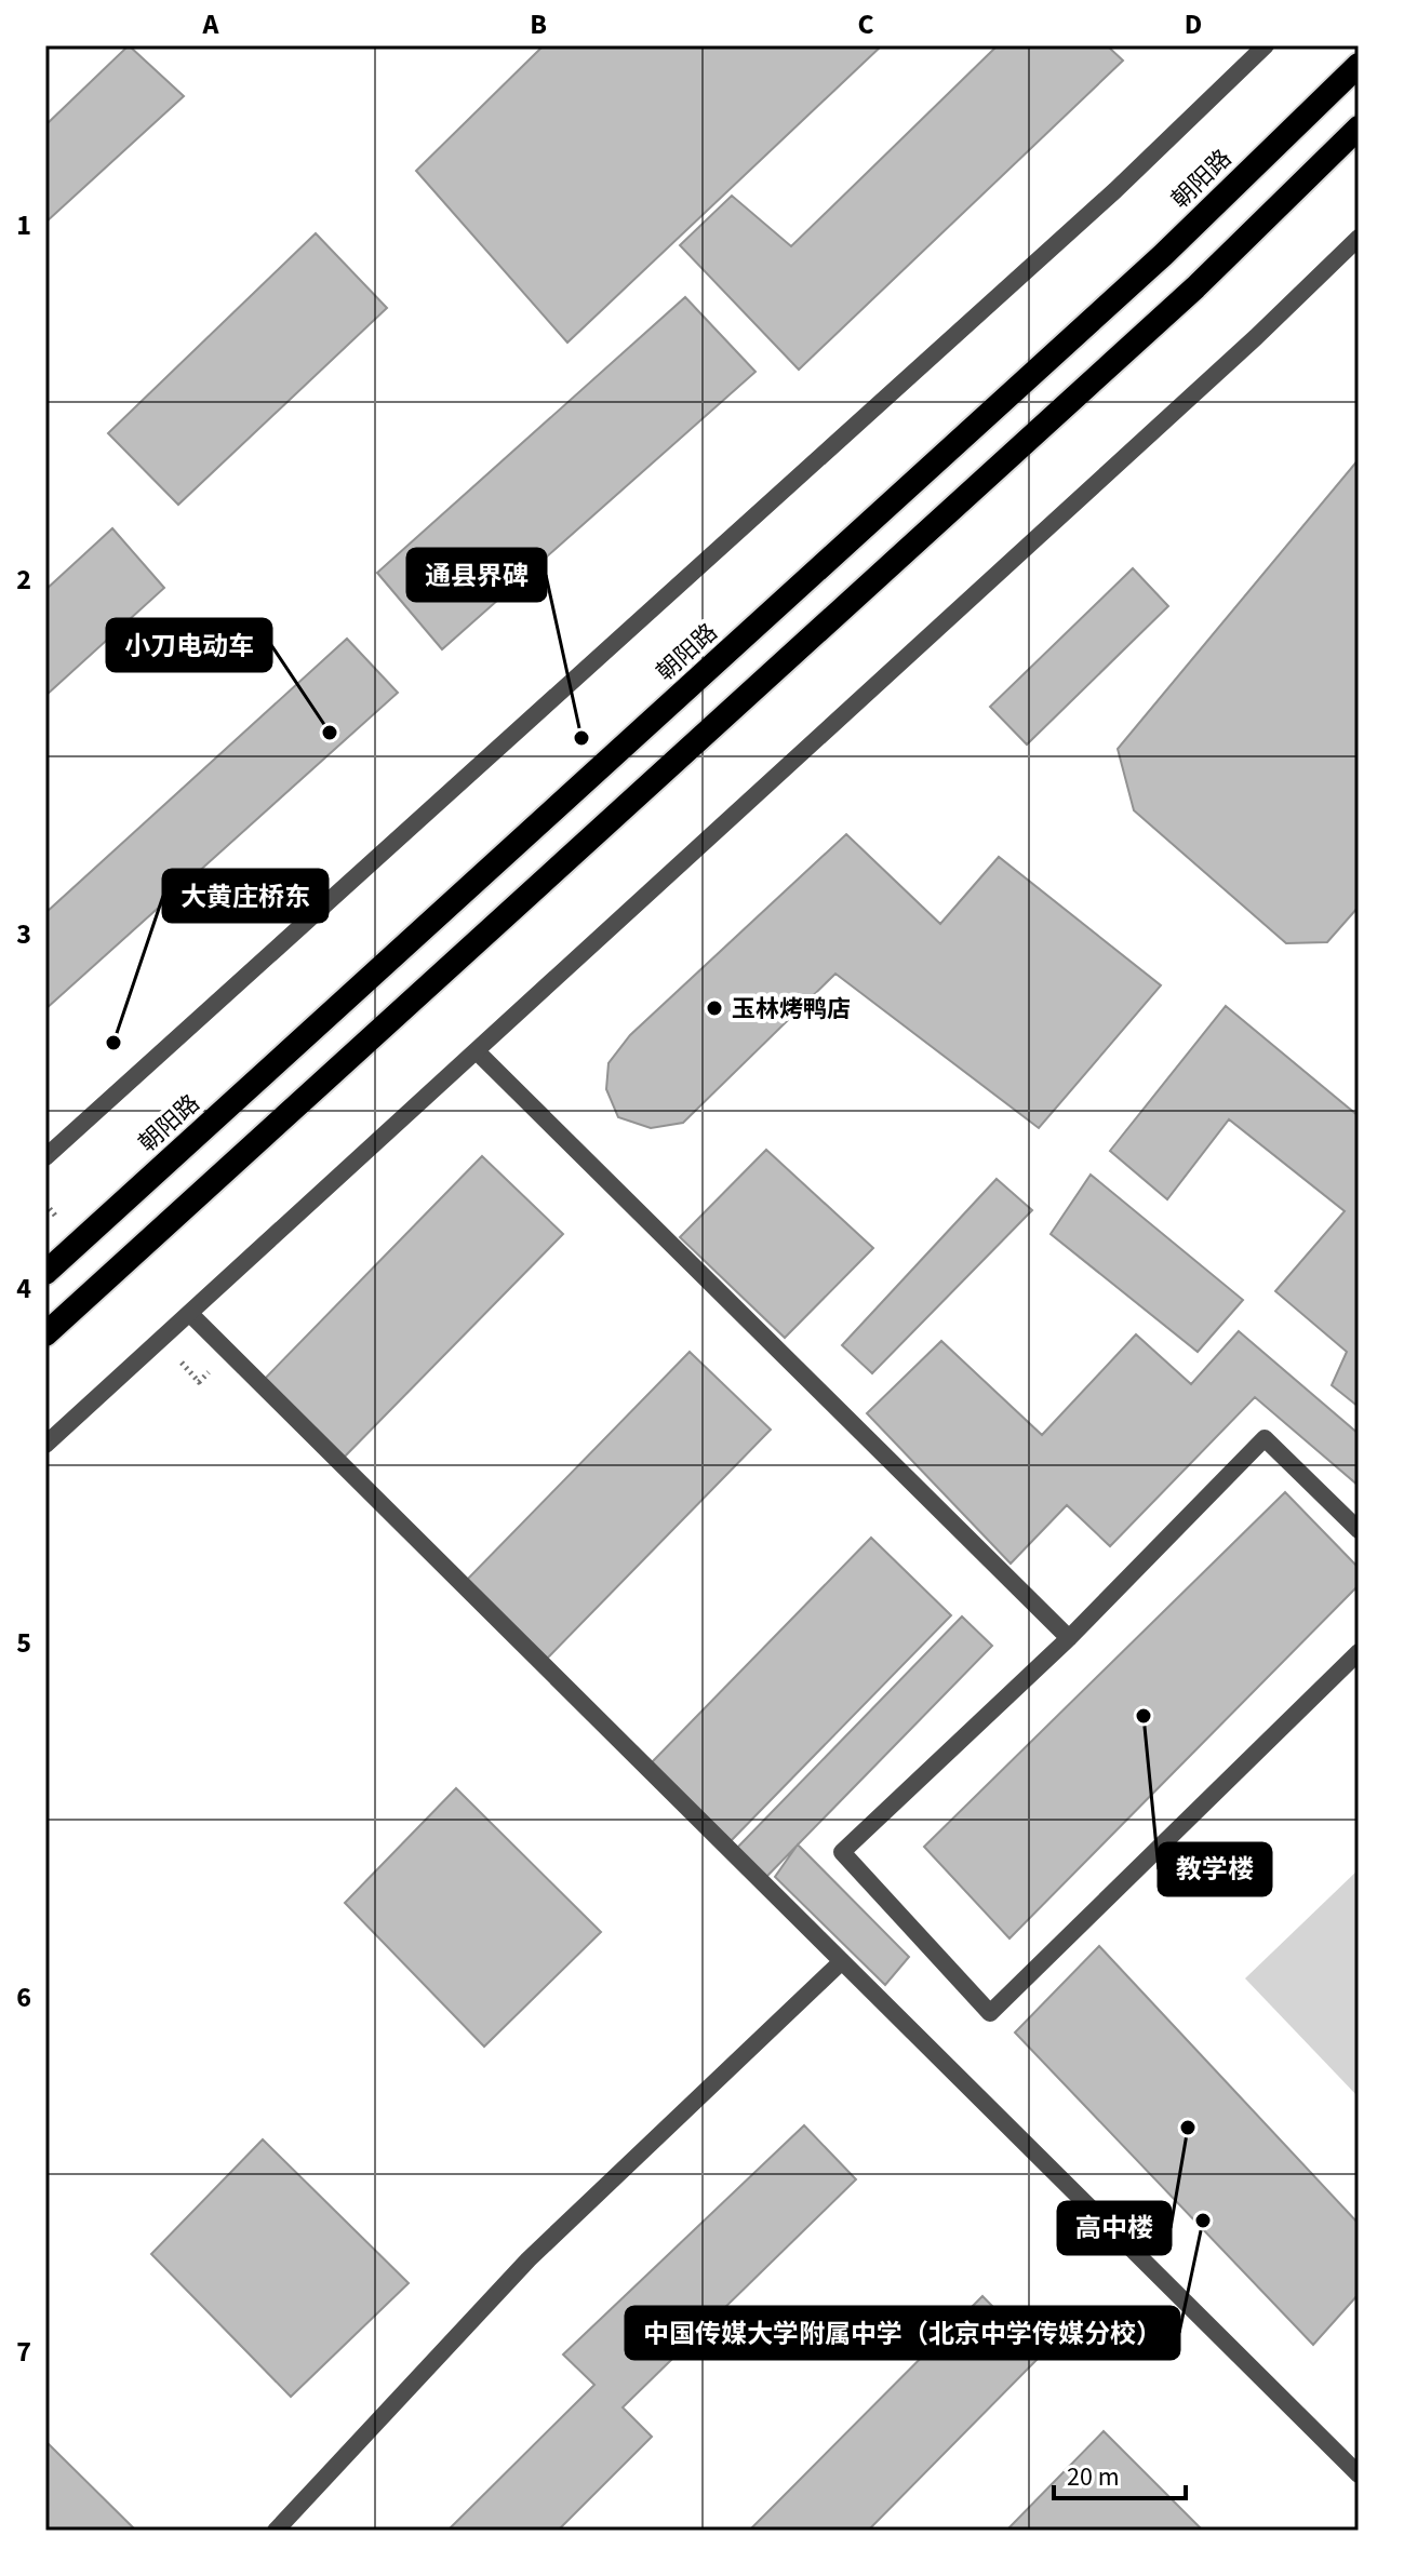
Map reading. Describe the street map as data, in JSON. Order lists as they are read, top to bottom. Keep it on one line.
{"streets":{"highway":["朝阳路"]},"places":["小刀电动车","通县界碑","玉林烤鸭店","大黄庄桥东","教学楼","高中楼","中国传媒大学附属中学（北京中学传媒分校）"],"scale_bar":"20 m","grid":{"columns":["A","B","C","D"],"rows":["1","2","3","4","5","6","7"]}}
